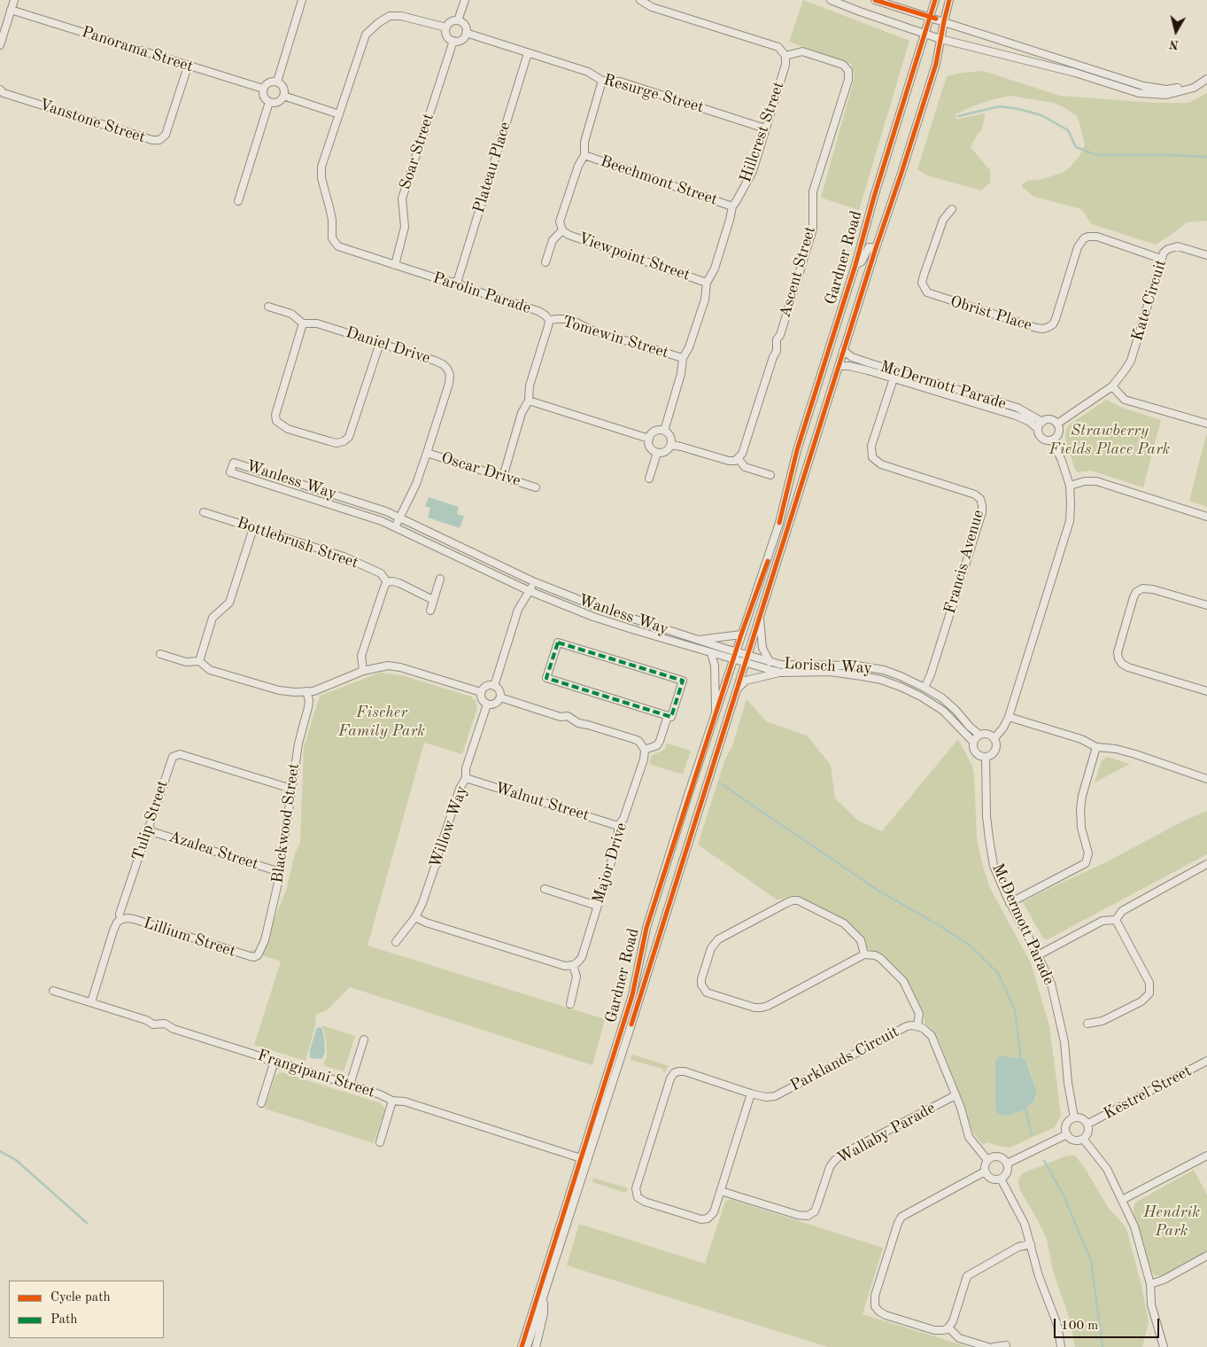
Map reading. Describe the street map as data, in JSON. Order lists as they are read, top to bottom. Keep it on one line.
{"streets":{"street":["Panorama Street","Resurge Street","Vanstone Street","Hillcrest Street","Soar Street","Plateau Place","Beechmont Street","Viewpoint Street","Gardner Road","Ascent Street","Parolin Parade","Kate Circuit","Obrist Place","Tomewin Street","Daniel Drive","McDermott Parade","Oscar Drive","Wanless Way","Bottlebrush Street","Francis Avenue","Lorisch Way","Walnut Street","Tulip Street","Blackwood Street","Willow Way","Azalea Street","Major Drive","Lillium Street","Parklands Circuit","Frangipani Street","Kestrel Street","Wallaby Parade"]},"crossings":[["Panorama Street","Vanstone Street"],["Resurge Street","Hillcrest Street"],["Resurge Street","Soar Street"],["Resurge Street","Plateau Place"],["Resurge Street","Viewpoint Street"],["Hillcrest Street","Beechmont Street"],["Hillcrest Street","Viewpoint Street"],["Hillcrest Street","Ascent Street"],["Hillcrest Street","Tomewin Street"],["Soar Street","Parolin Parade"],["Plateau Place","Parolin Parade"],["Beechmont Street","Viewpoint Street"],["Gardner Road","McDermott Parade"],["Gardner Road","Wanless Way"],["Gardner Road","Lorisch Way"],["Gardner Road","Frangipani Street"],["Parolin Parade","Tomewin Street"],["Parolin Parade","Oscar Drive"],["Kate Circuit","Obrist Place"],["Kate Circuit","McDermott Parade"],["Daniel Drive","Oscar Drive"],["Daniel Drive","Wanless Way"],["McDermott Parade","Francis Avenue"],["McDermott Parade","Lorisch Way"],["McDermott Parade","Kestrel Street"],["Wanless Way","Lorisch Way"],["Francis Avenue","Lorisch Way"],["Walnut Street","Willow Way"],["Walnut Street","Major Drive"],["Tulip Street","Blackwood Street"],["Tulip Street","Azalea Street"],["Tulip Street","Lillium Street"],["Tulip Street","Frangipani Street"],["Blackwood Street","Azalea Street"],["Blackwood Street","Lillium Street"],["Parklands Circuit","Wallaby Parade"]],"parks":["Strawberry Fields Place Park","Fischer Family Park","Hendrik Park"],"legend":["Cycle path","Path"],"scale_bar":"100 m","north":"bottom"}
